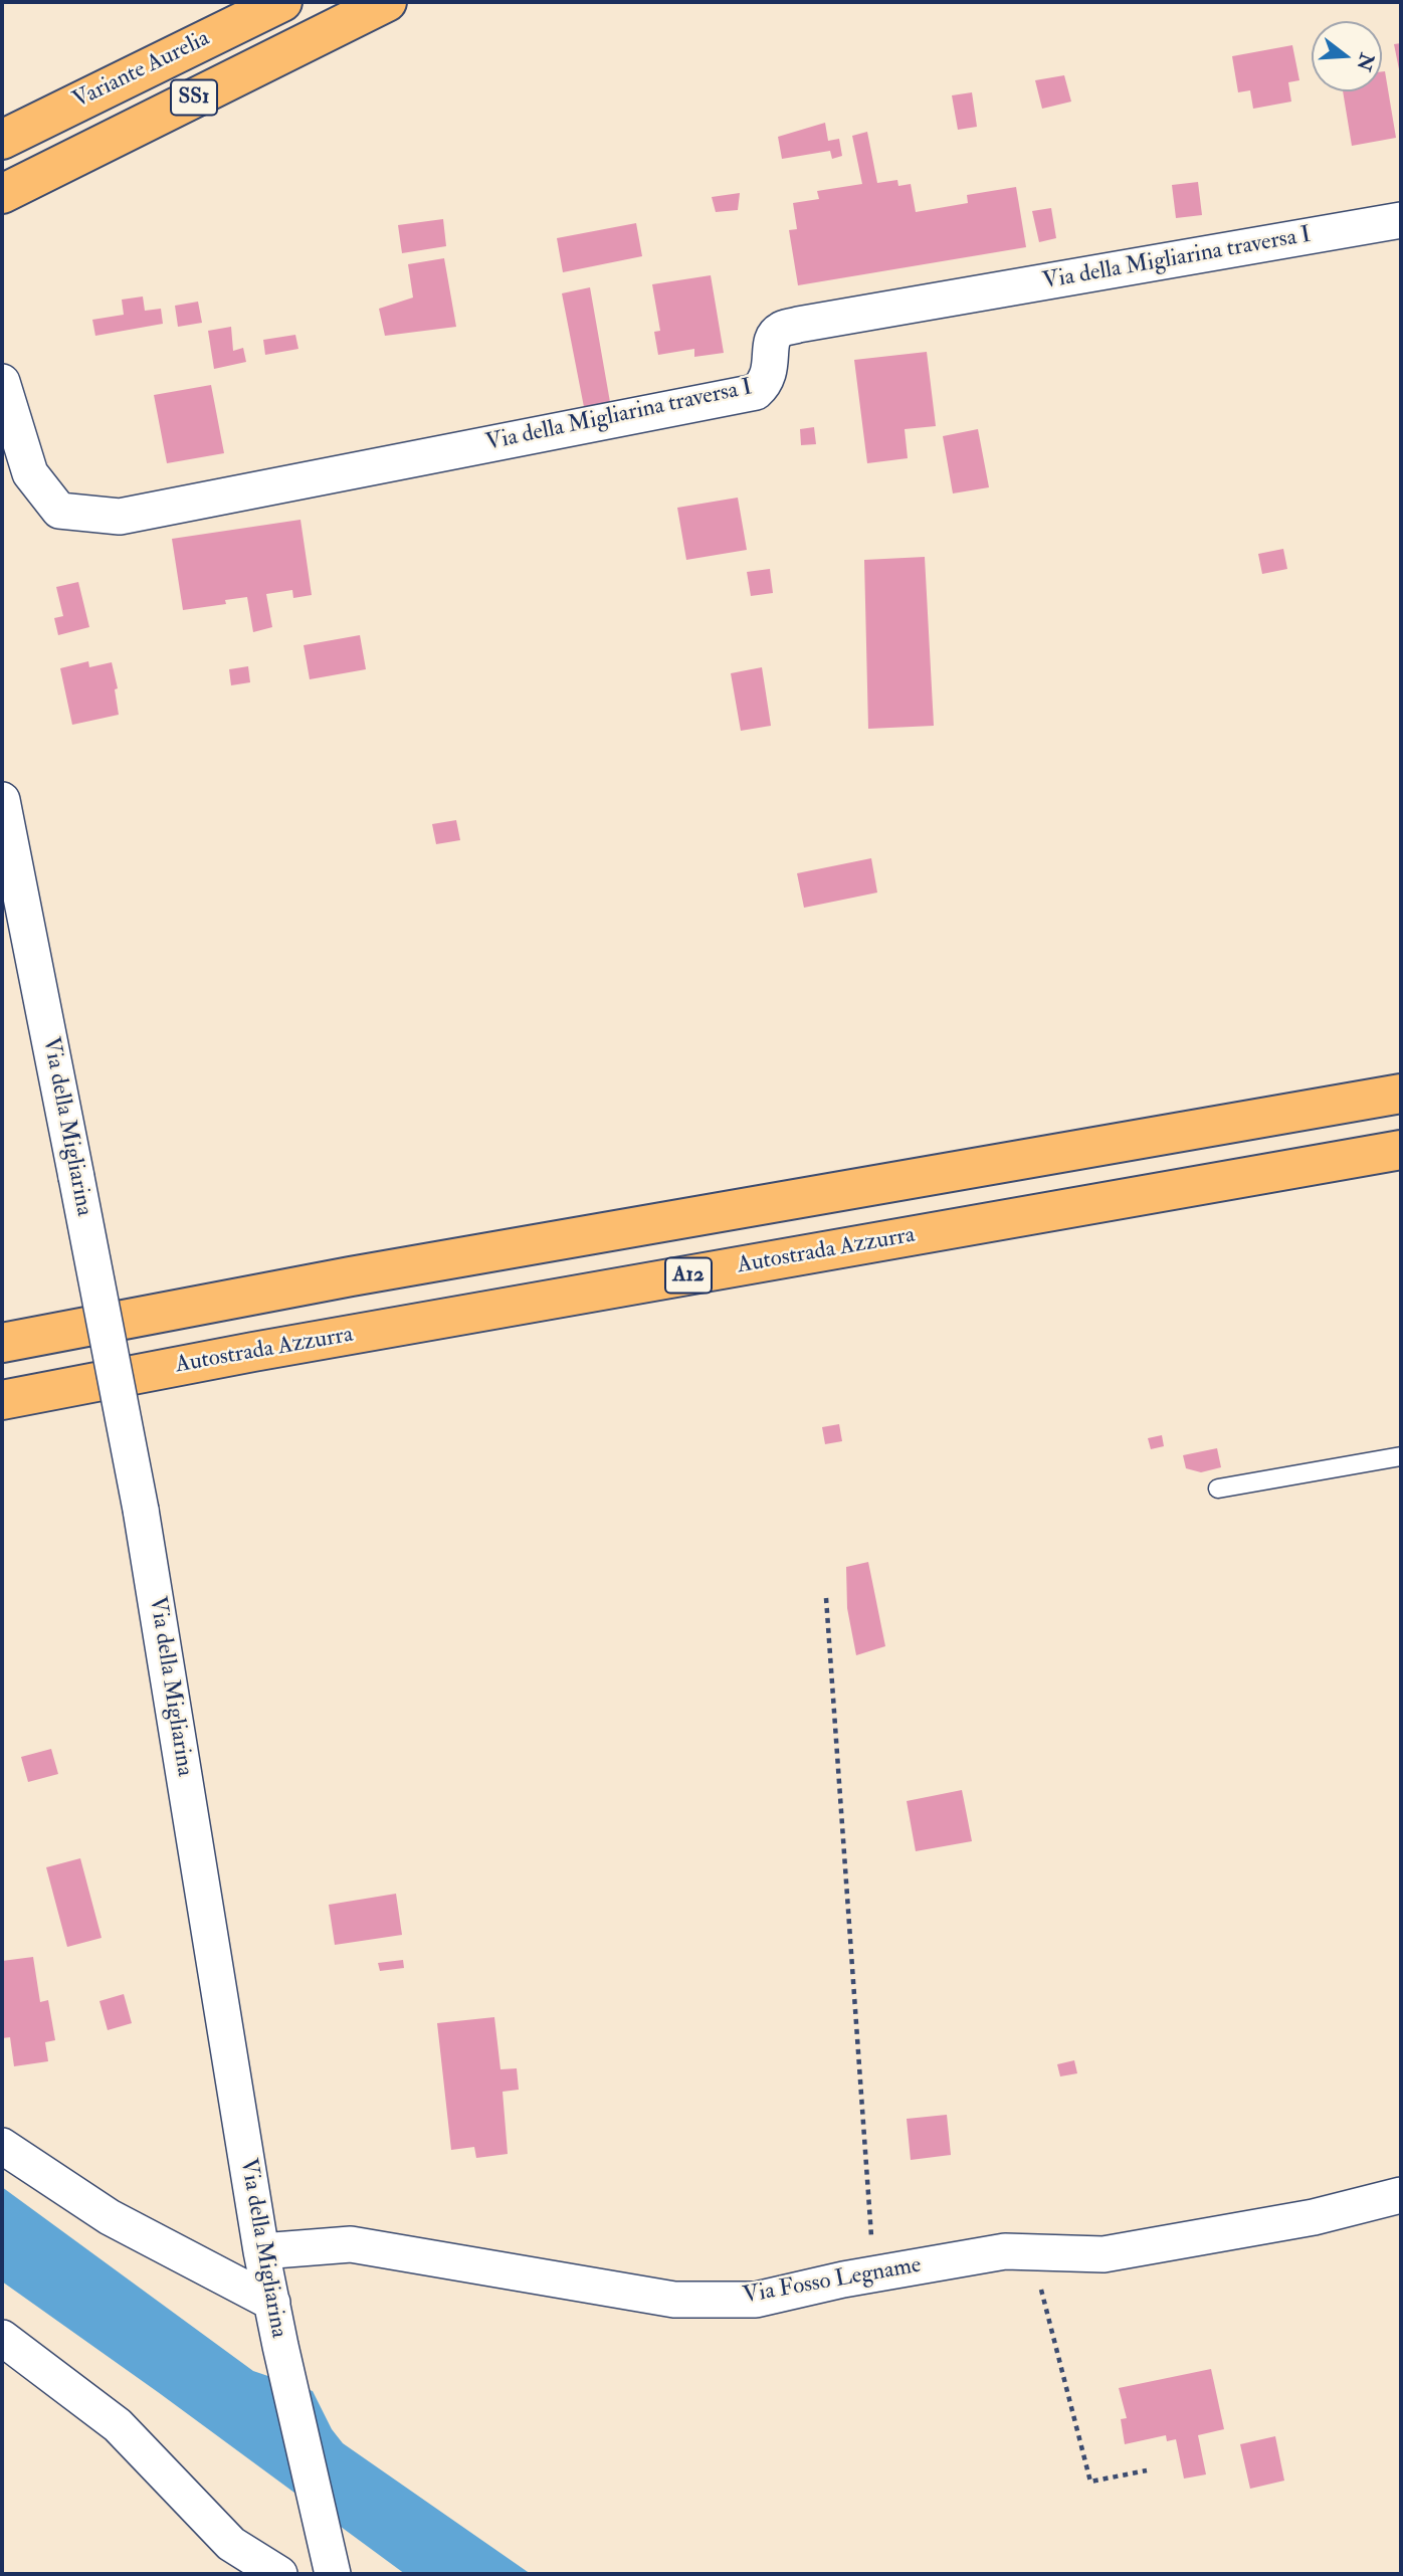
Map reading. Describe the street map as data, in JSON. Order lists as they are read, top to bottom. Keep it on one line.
{"streets":{"highway":["Variante Aurelia","SS1","Autostrada Azzurra","A12"],"street":["Via della Migliarina traversa I","Via della Migliarina","Via Fosso Legname"]},"crossings":[["Via della Migliarina","Via Fosso Legname"]],"north":"right"}
